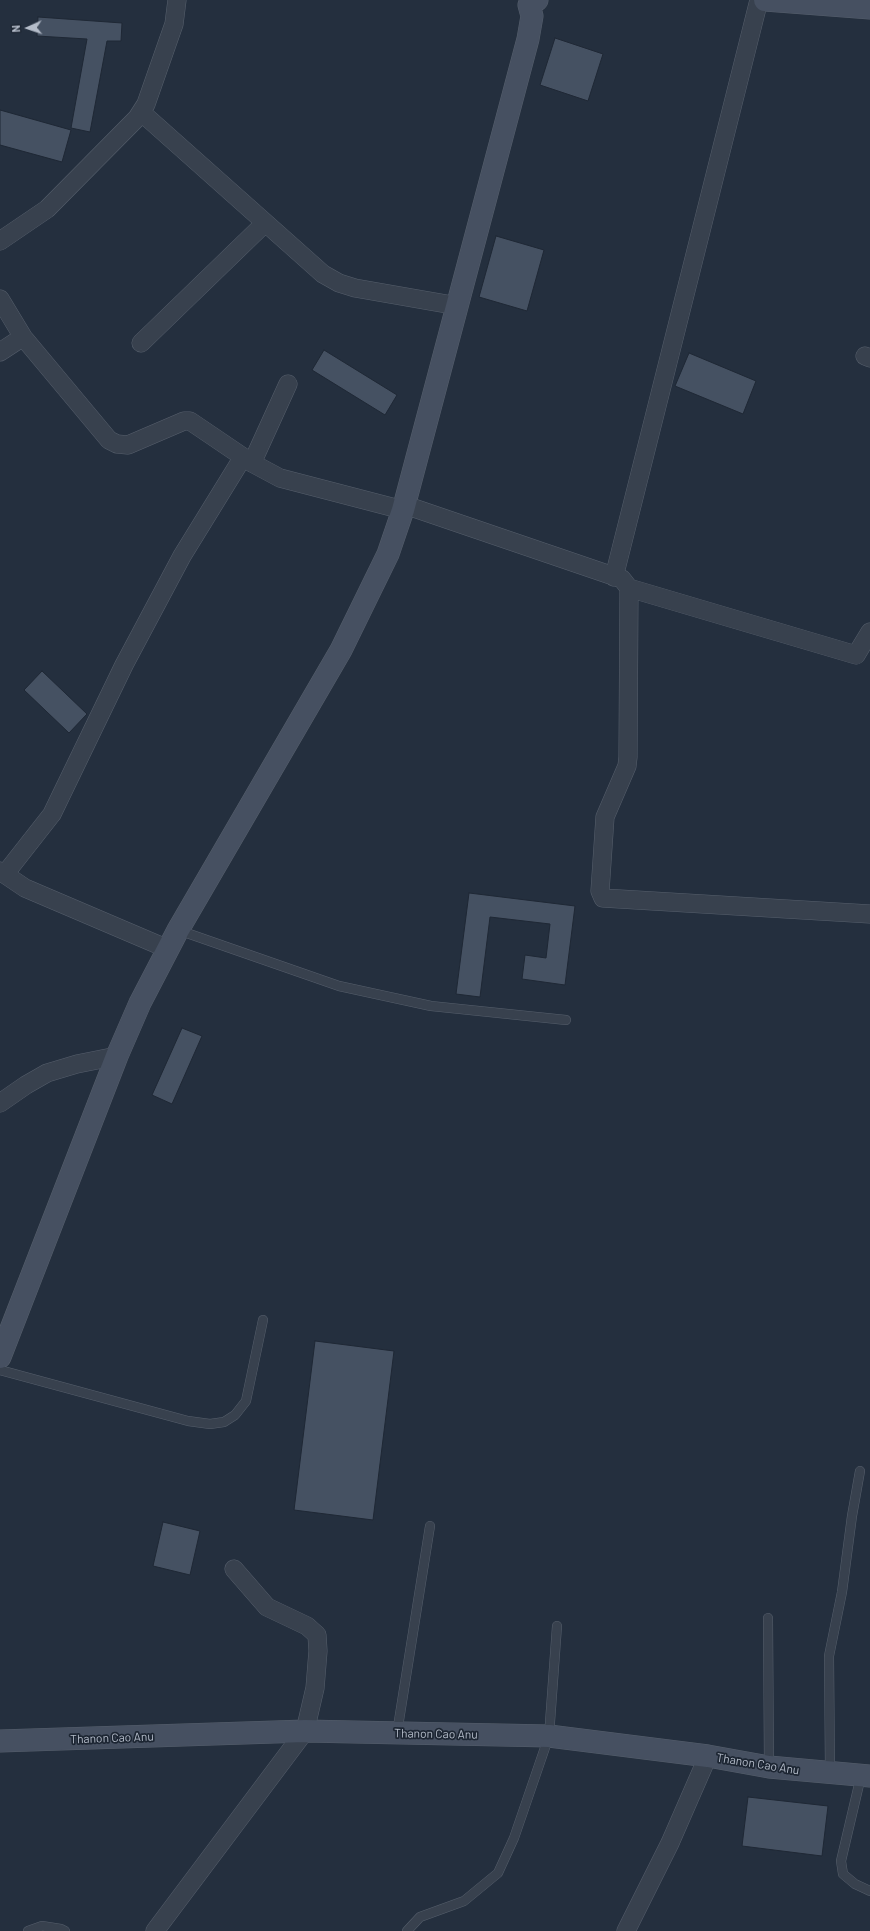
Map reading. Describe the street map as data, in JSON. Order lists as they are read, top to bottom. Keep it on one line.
{"streets":{"street":["Thanon Cao Anu"]},"north":"left"}
